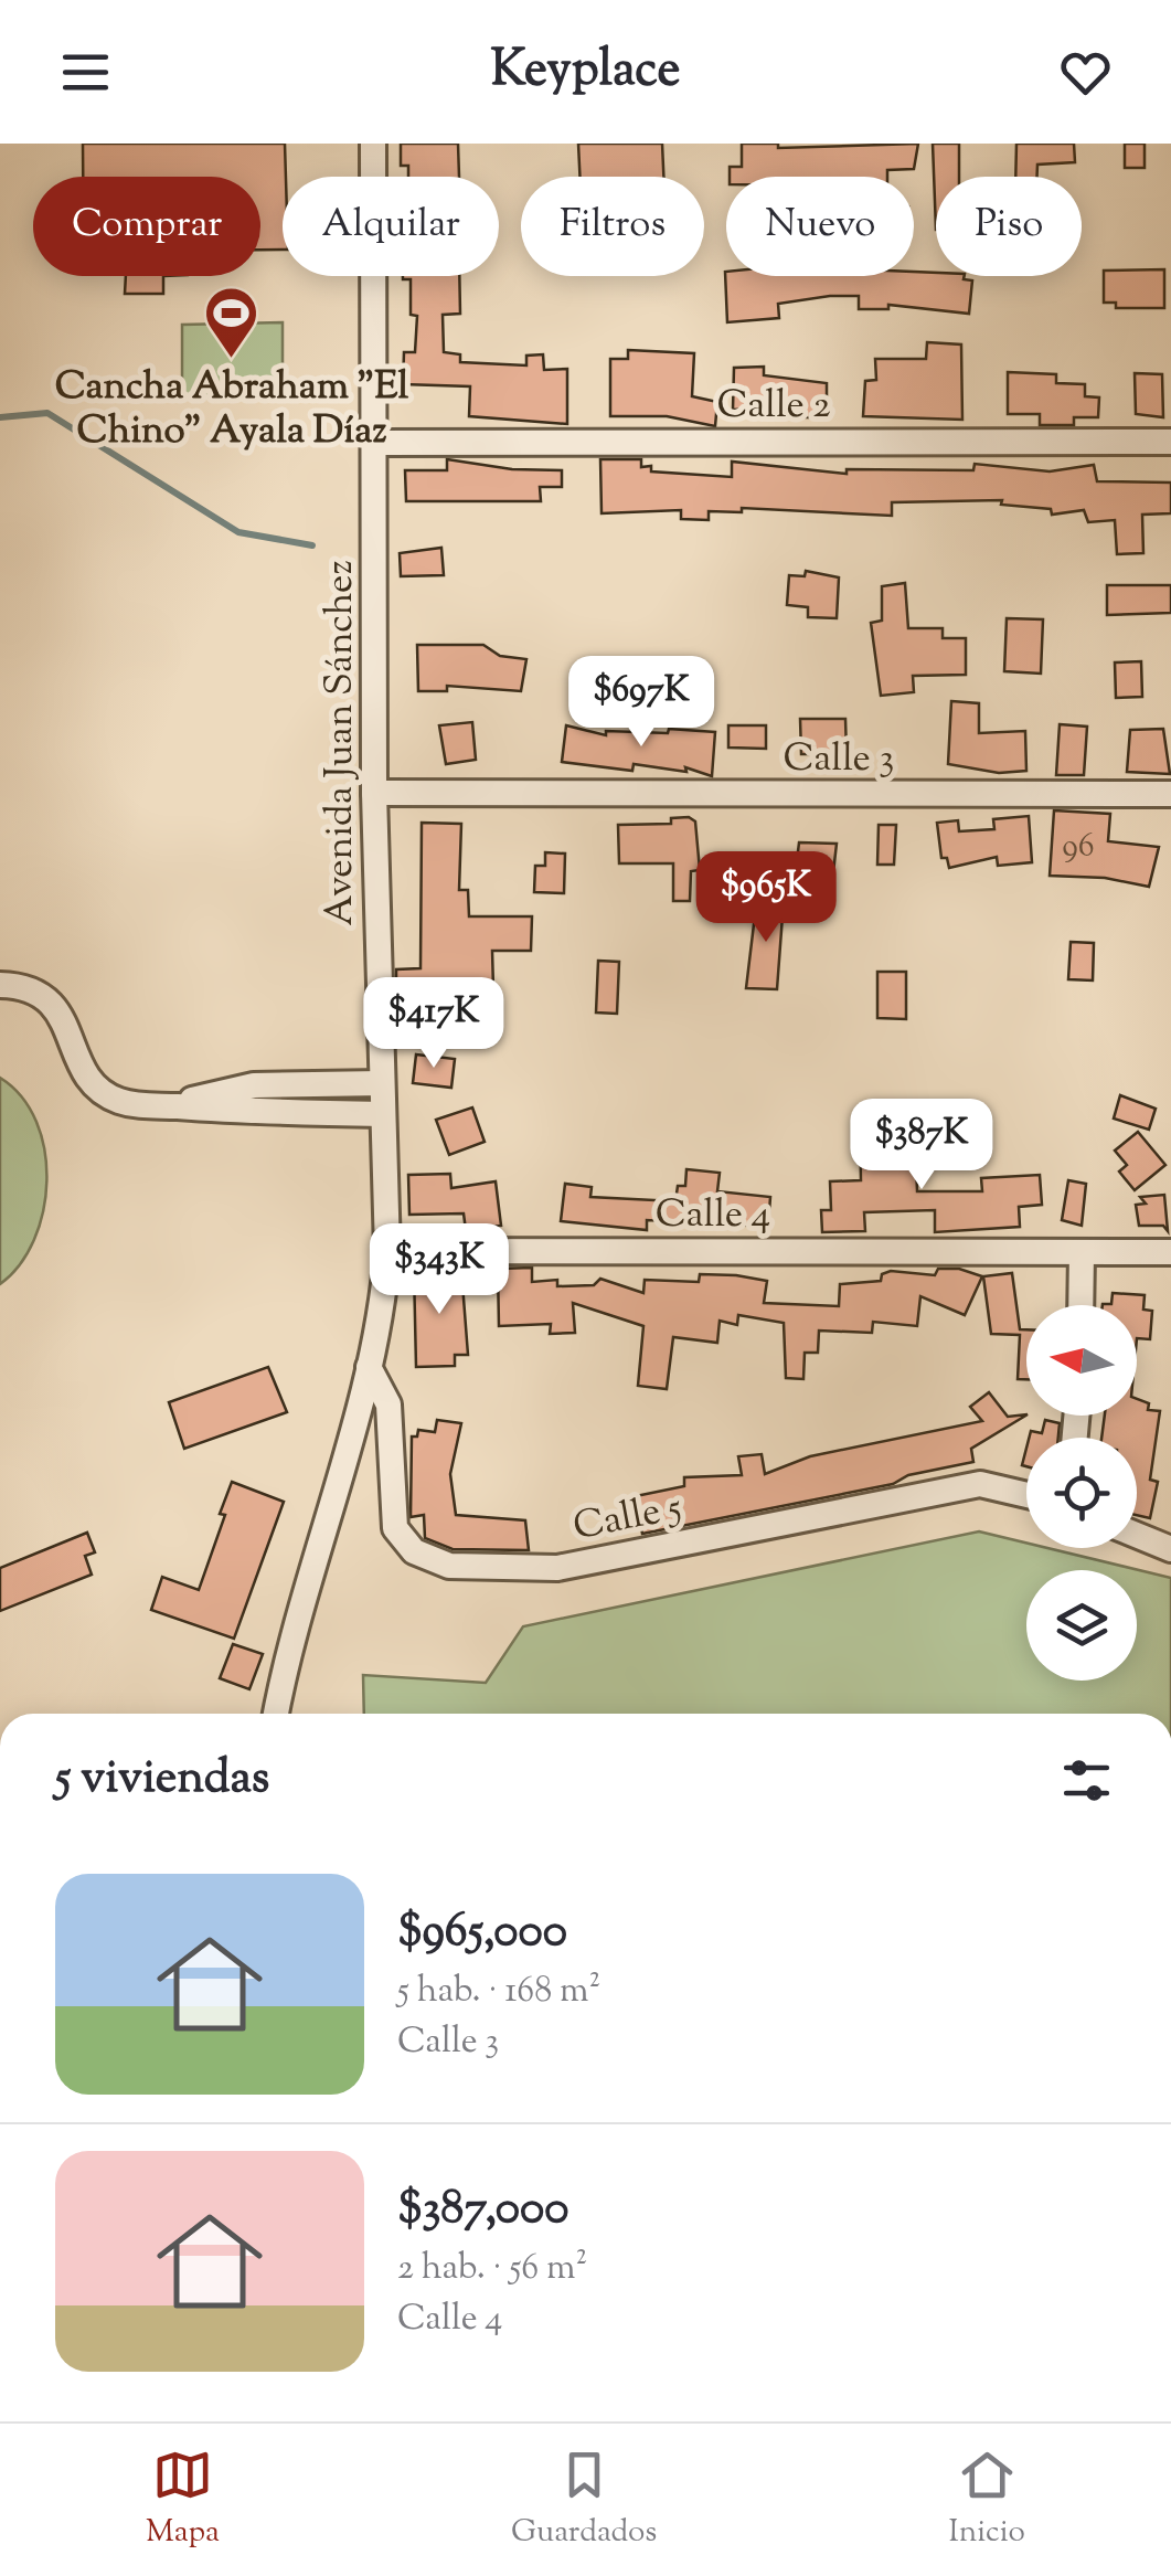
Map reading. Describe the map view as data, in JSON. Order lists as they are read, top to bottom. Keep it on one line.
{"streets":{"street":["Calle 2","Avenida Juan Sánchez","Calle 3","Calle 4","Calle 5"]},"crossings":[["Calle 2","Avenida Juan Sánchez"],["Avenida Juan Sánchez","Calle 3"],["Avenida Juan Sánchez","Calle 4"],["Avenida Juan Sánchez","Calle 5"]],"places":{"sports":["Cancha Abraham \"El Chino\" Ayala Díaz"]},"house_numbers":["96"],"north":"left","page":{"header":"Keyplace","chip":["Comprar","Alquilar","Filtros","Nuevo","Piso"],"price":["$697K","$965K","$417K","$387K","$343K"],"heading":"5 viviendas","list":[{"name":"$965,000","note":"5 hab. · 168 m² · Calle 3"},{"name":"$387,000","note":"2 hab. · 56 m² · Calle 4"}],"tabs":["Mapa","Guardados","Inicio"]}}
